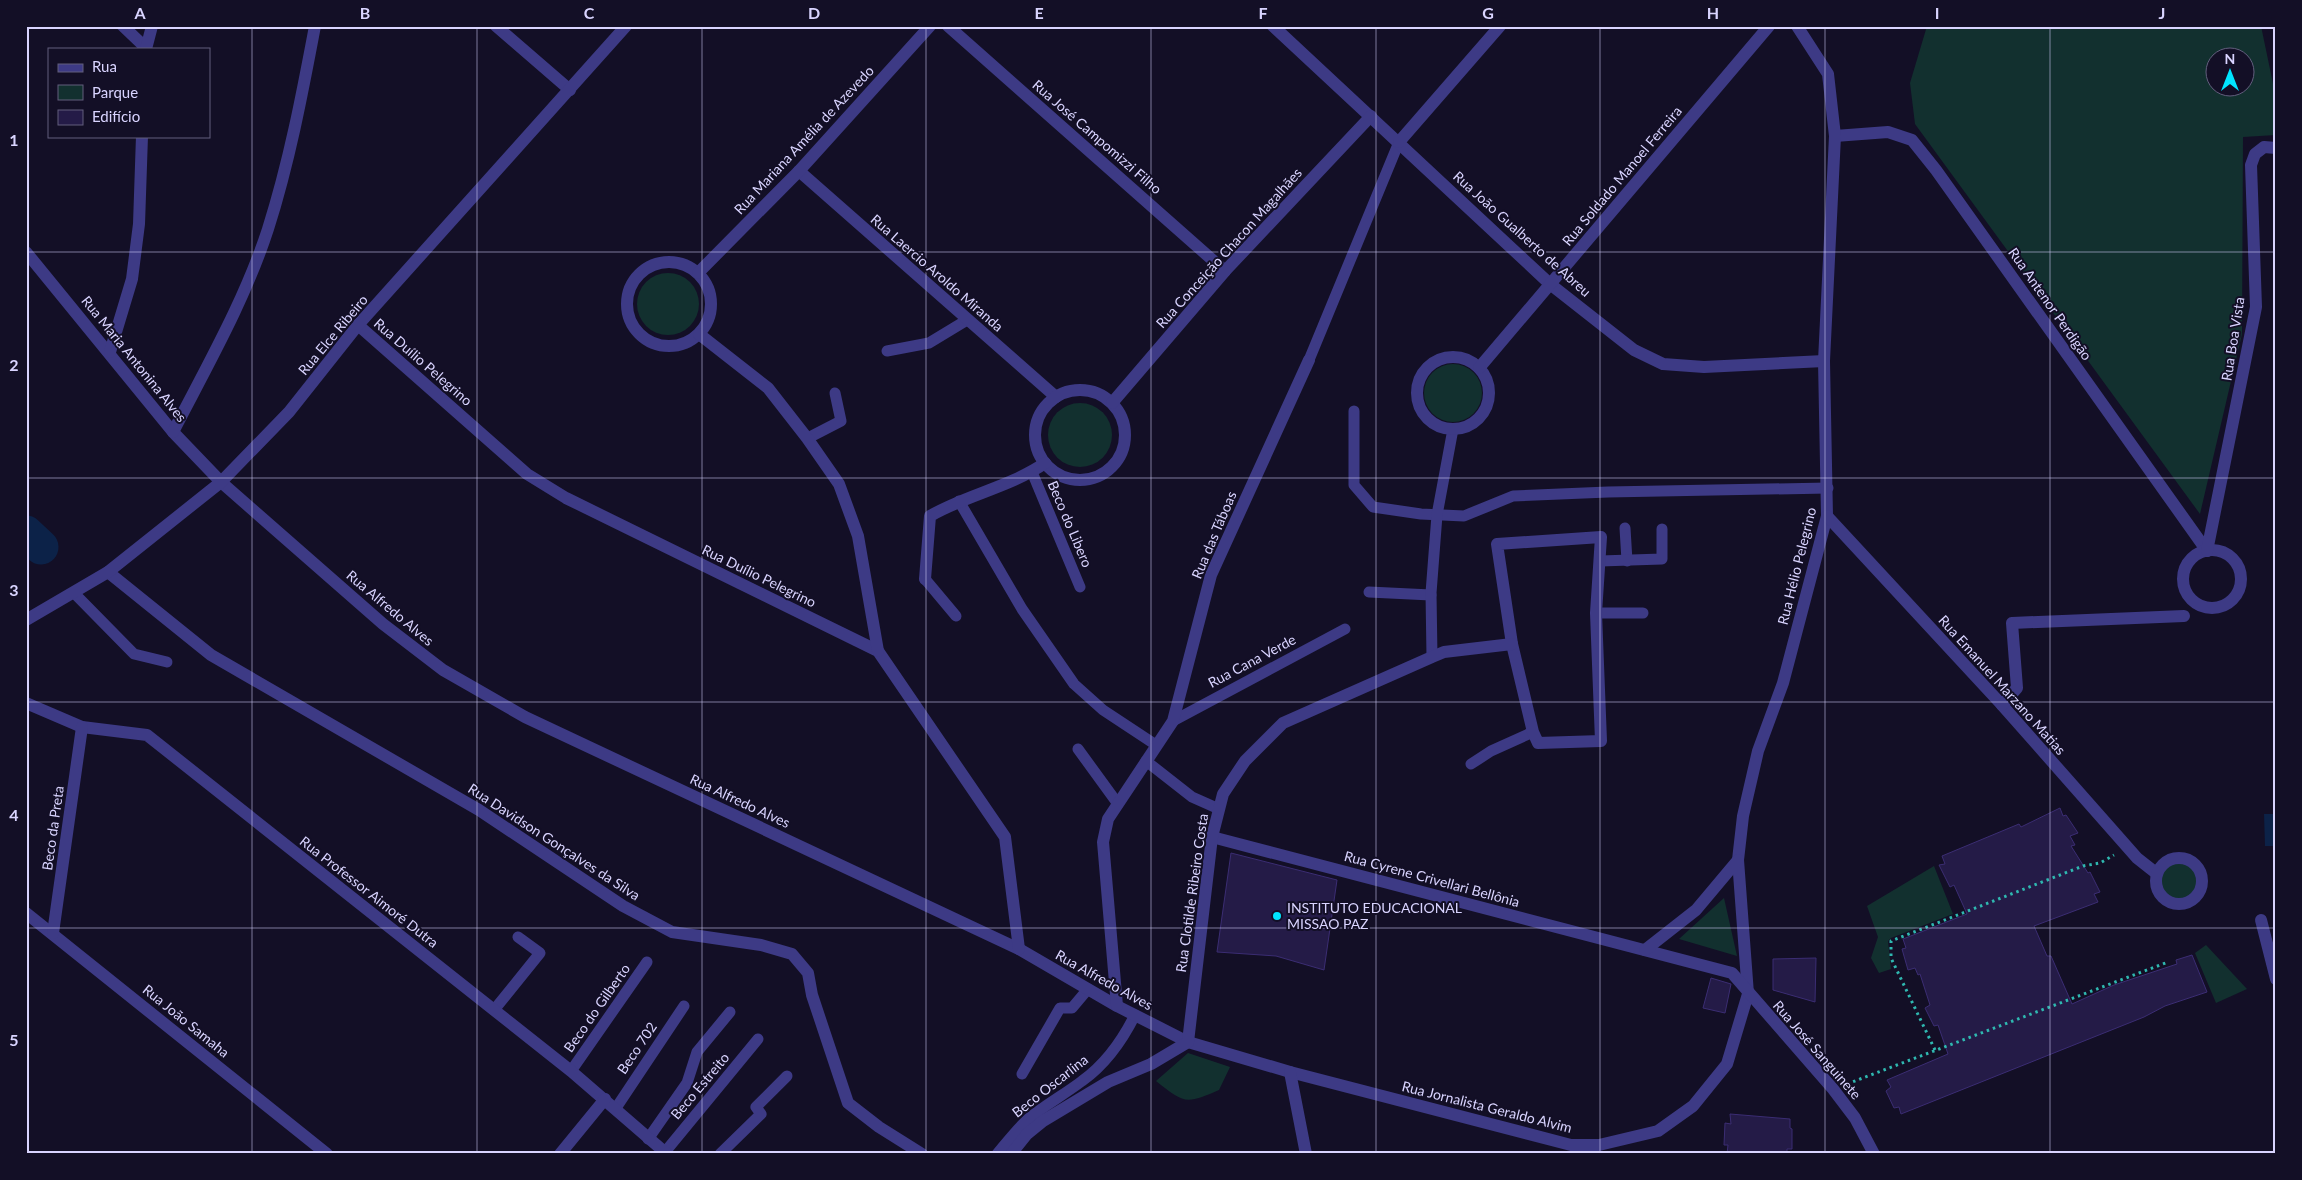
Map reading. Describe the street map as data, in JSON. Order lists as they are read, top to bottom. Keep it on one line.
{"streets":{"street":["Rua José Campomizzi Filho","Rua Mariana Amélia de Azevedo","Rua Soldado Manoel Ferreira","Rua João Gualberto de Abreu","Rua Conceição Chacon Magalhães","Rua Laercio Aroldo Miranda","Rua Antenor Perdigão","Rua Elce Ribeiro","Rua Boa Vista","Rua Maria Antonina Alves","Rua Duílio Pelegrino","Rua das Táboas","Rua Hélio Pelegrino","Rua Alfredo Alves","Rua Emanuel Marzano Matias","Beco da Preta","Rua Davidson Gonçalves da Silva","Rua Cyrene Crivellari Bellônia","Rua Professor Aimoré Dutra","Rua Clotilde Ribeiro Costa","Rua João Samaha","Rua José Sanguinete","Rua Jornalista Geraldo Alvim"],"lane":["Beco do Libero","Rua Cana Verde","Beco do Gilberto","Beco 702","Beco Estreito","Beco Oscarlina"]},"crossings":[["Rua José Campomizzi Filho","Rua Conceição Chacon Magalhães"],["Rua Mariana Amélia de Azevedo","Rua Laercio Aroldo Miranda"],["Rua Soldado Manoel Ferreira","Rua João Gualberto de Abreu"],["Rua João Gualberto de Abreu","Rua Conceição Chacon Magalhães"],["Rua João Gualberto de Abreu","Rua das Táboas"],["Rua João Gualberto de Abreu","Rua Hélio Pelegrino"],["Rua Conceição Chacon Magalhães","Rua Laercio Aroldo Miranda"],["Rua Antenor Perdigão","Rua Boa Vista"],["Rua Antenor Perdigão","Rua Hélio Pelegrino"],["Rua Elce Ribeiro","Rua Maria Antonina Alves"],["Rua Elce Ribeiro","Rua Duílio Pelegrino"],["Rua Elce Ribeiro","Rua Alfredo Alves"],["Rua Elce Ribeiro","Rua Davidson Gonçalves da Silva"],["Rua Maria Antonina Alves","Rua Alfredo Alves"],["Rua Duílio Pelegrino","Rua Alfredo Alves"],["Rua das Táboas","Rua Alfredo Alves"],["Rua das Táboas","Rua Cana Verde"],["Rua Hélio Pelegrino","Rua Emanuel Marzano Matias"],["Rua Hélio Pelegrino","Rua Cyrene Crivellari Bellônia"],["Rua Hélio Pelegrino","Rua José Sanguinete"],["Rua Hélio Pelegrino","Rua Jornalista Geraldo Alvim"],["Rua Alfredo Alves","Rua Clotilde Ribeiro Costa"],["Rua Alfredo Alves","Beco Oscarlina"],["Rua Alfredo Alves","Rua Jornalista Geraldo Alvim"],["Beco da Preta","Rua Professor Aimoré Dutra"],["Beco da Preta","Rua João Samaha"],["Rua Cyrene Crivellari Bellônia","Rua Clotilde Ribeiro Costa"],["Rua Cyrene Crivellari Bellônia","Rua José Sanguinete"],["Rua Cyrene Crivellari Bellônia","Rua Jornalista Geraldo Alvim"],["Rua Professor Aimoré Dutra","Beco do Gilberto"],["Rua Professor Aimoré Dutra","Beco 702"],["Rua Professor Aimoré Dutra","Beco Estreito"],["Rua José Sanguinete","Rua Jornalista Geraldo Alvim"]],"places":["INSTITUTO EDUCACIONAL MISSAO PAZ"],"legend":["Rua","Parque","Edifício"],"north":"top","grid":{"columns":["A","B","C","D","E","F","G","H","I","J"],"rows":["1","2","3","4","5"]}}
